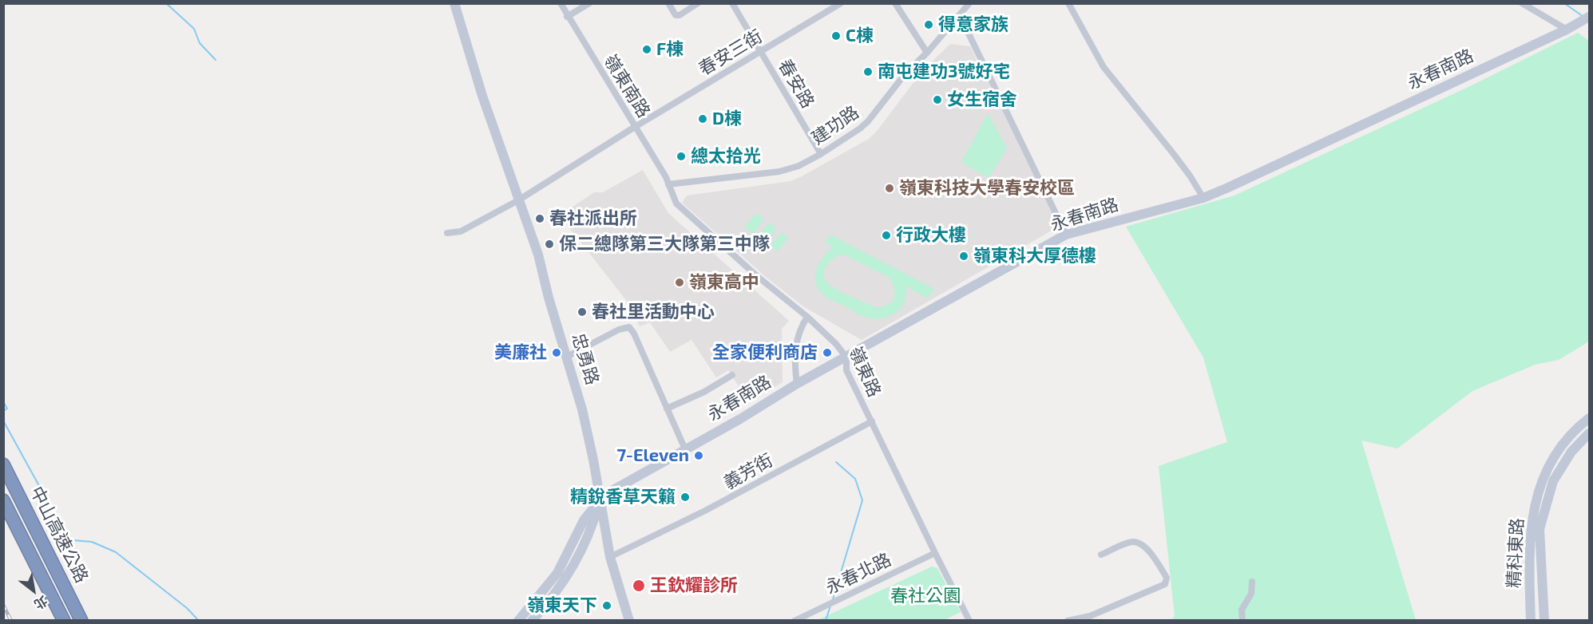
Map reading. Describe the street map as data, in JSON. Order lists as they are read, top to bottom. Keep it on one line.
{"streets":{"highway":["中山高速公路"],"street":["春安三街","永春南路","春安路","嶺東南路","建功路","忠勇路","嶺東路","義芳街","精科東路","永春北路"]},"crossings":[["春安三街","春安路"],["春安三街","嶺東南路"],["永春南路","忠勇路"],["永春南路","嶺東路"],["春安路","建功路"],["嶺東南路","建功路"],["嶺東南路","嶺東路"],["建功路","嶺東路"],["忠勇路","義芳街"],["嶺東路","義芳街"],["嶺東路","永春北路"]],"parks":["春社公園"],"places":["得意家族","C棟","F棟","南屯建功3號好宅","女生宿舍","D棟","總太拾光","嶺東科技大學春安校區","春社派出所","行政大樓","保二總隊第三大隊第三中隊","嶺東科大厚德樓","嶺東高中","春社里活動中心","美廉社","全家便利商店","7-Eleven","精銳香草天籟","王欽耀診所","嶺東天下"],"north":"bottom right"}
